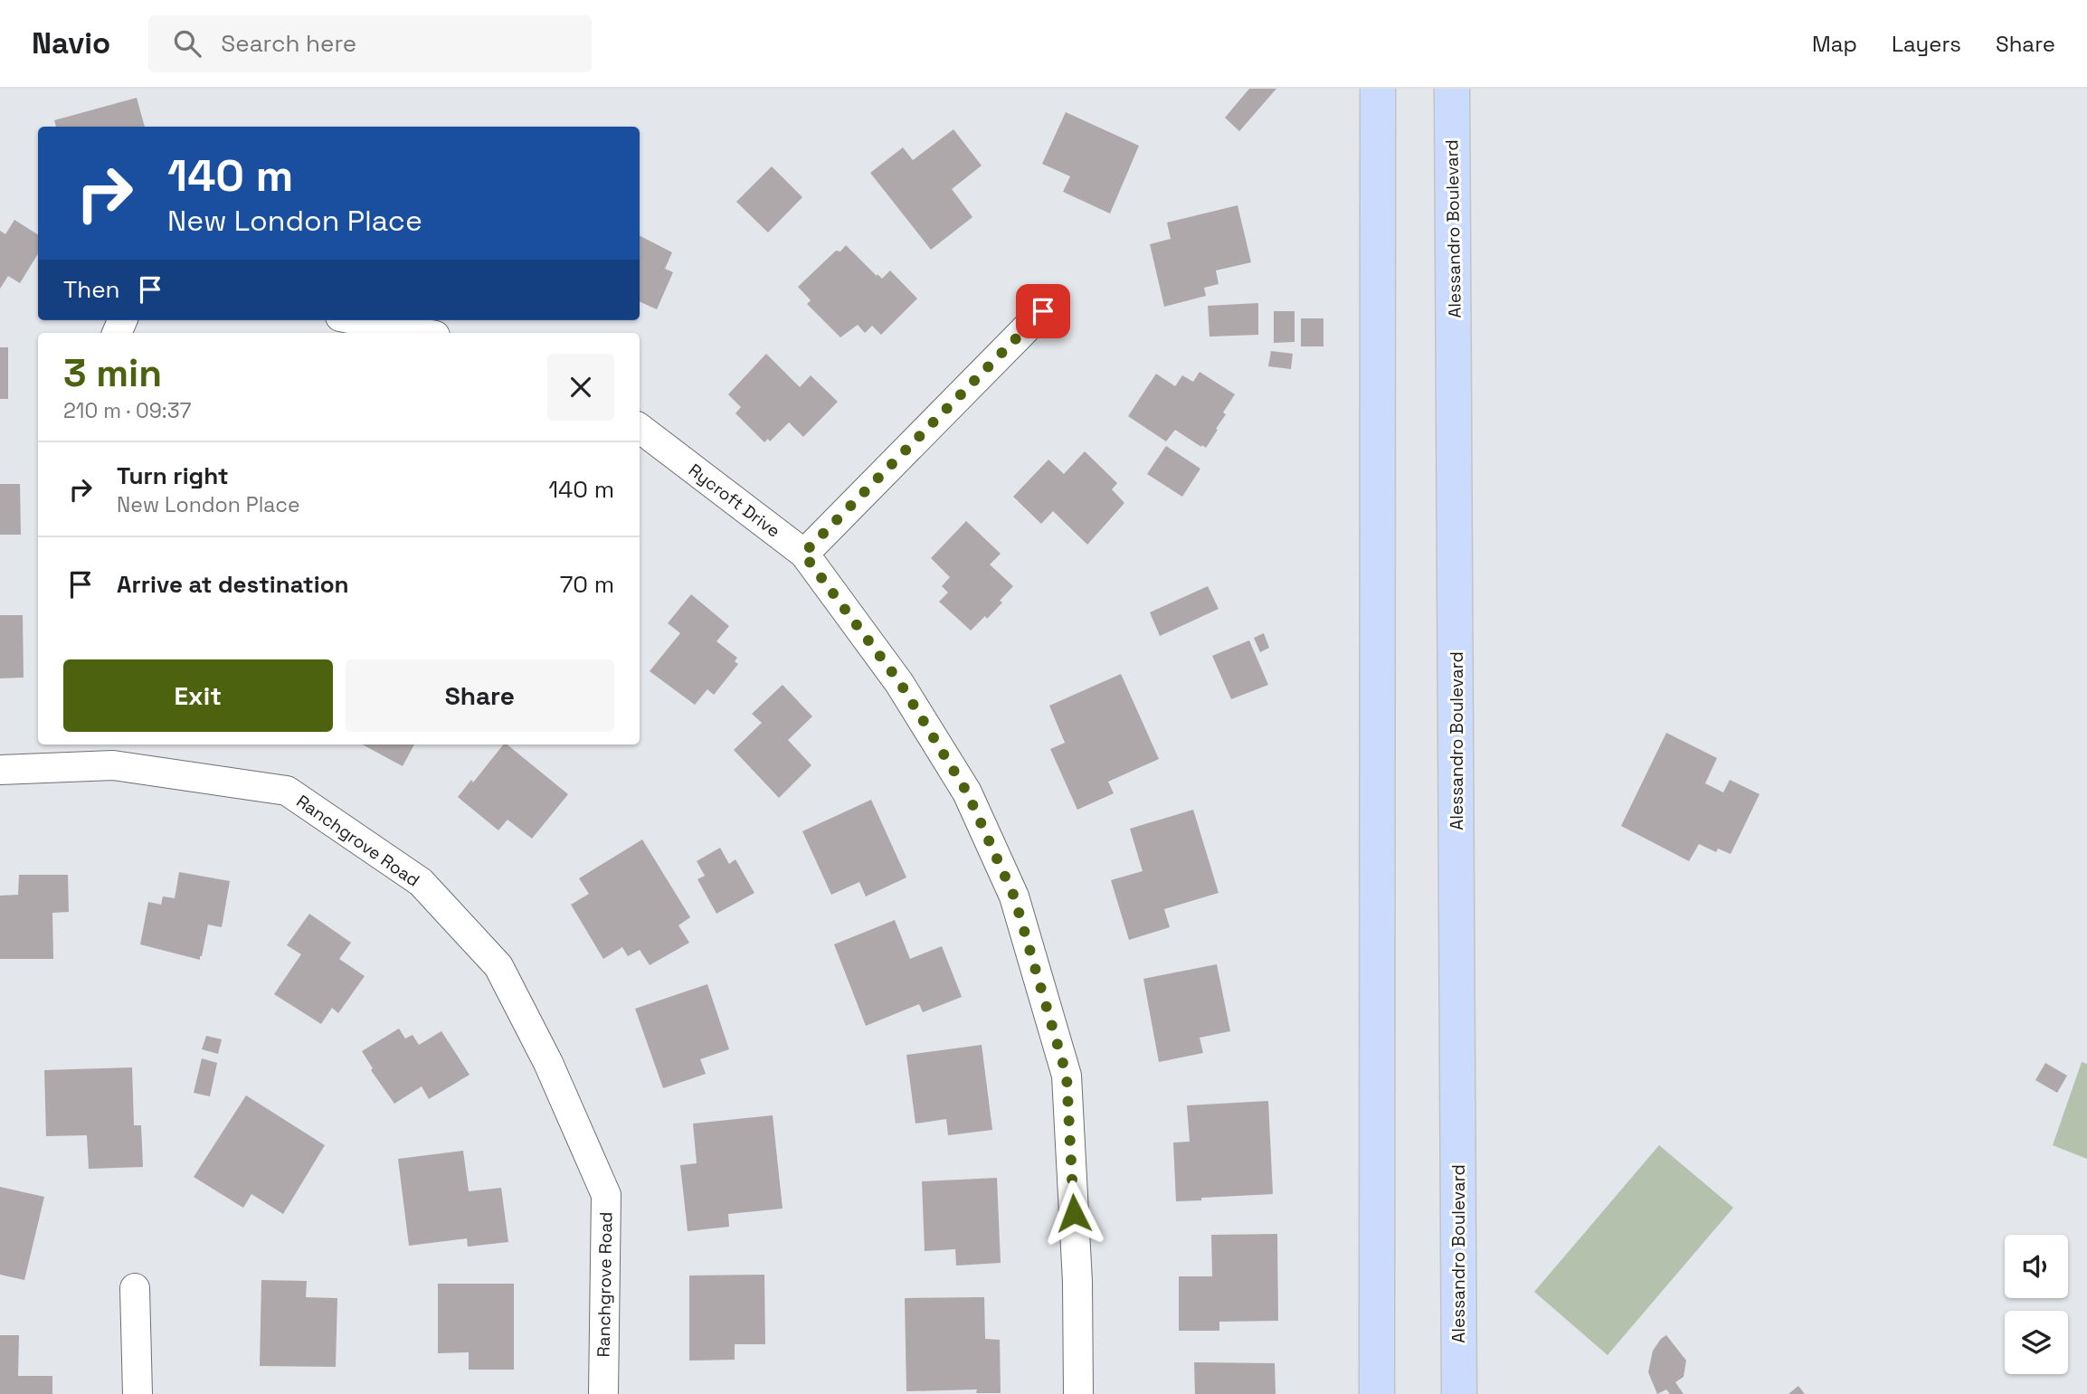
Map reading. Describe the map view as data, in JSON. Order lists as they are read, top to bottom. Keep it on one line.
{"streets":{"main road":["Alessandro Boulevard"],"street":["Rycroft Drive","Ranchgrove Road"]},"page":{"header":"Navio","search":"Search here","nav":["Map","Layers","Share"],"turn":["140 m","New London Place"],"then":"Then","heading":["3 min","210 m · 09:37"],"list":[{"name":"Turn right","note":"New London Place","value":"140 m"},{"name":"Arrive at destination","value":"70 m"}],"buttons":["Exit","Share"]}}
